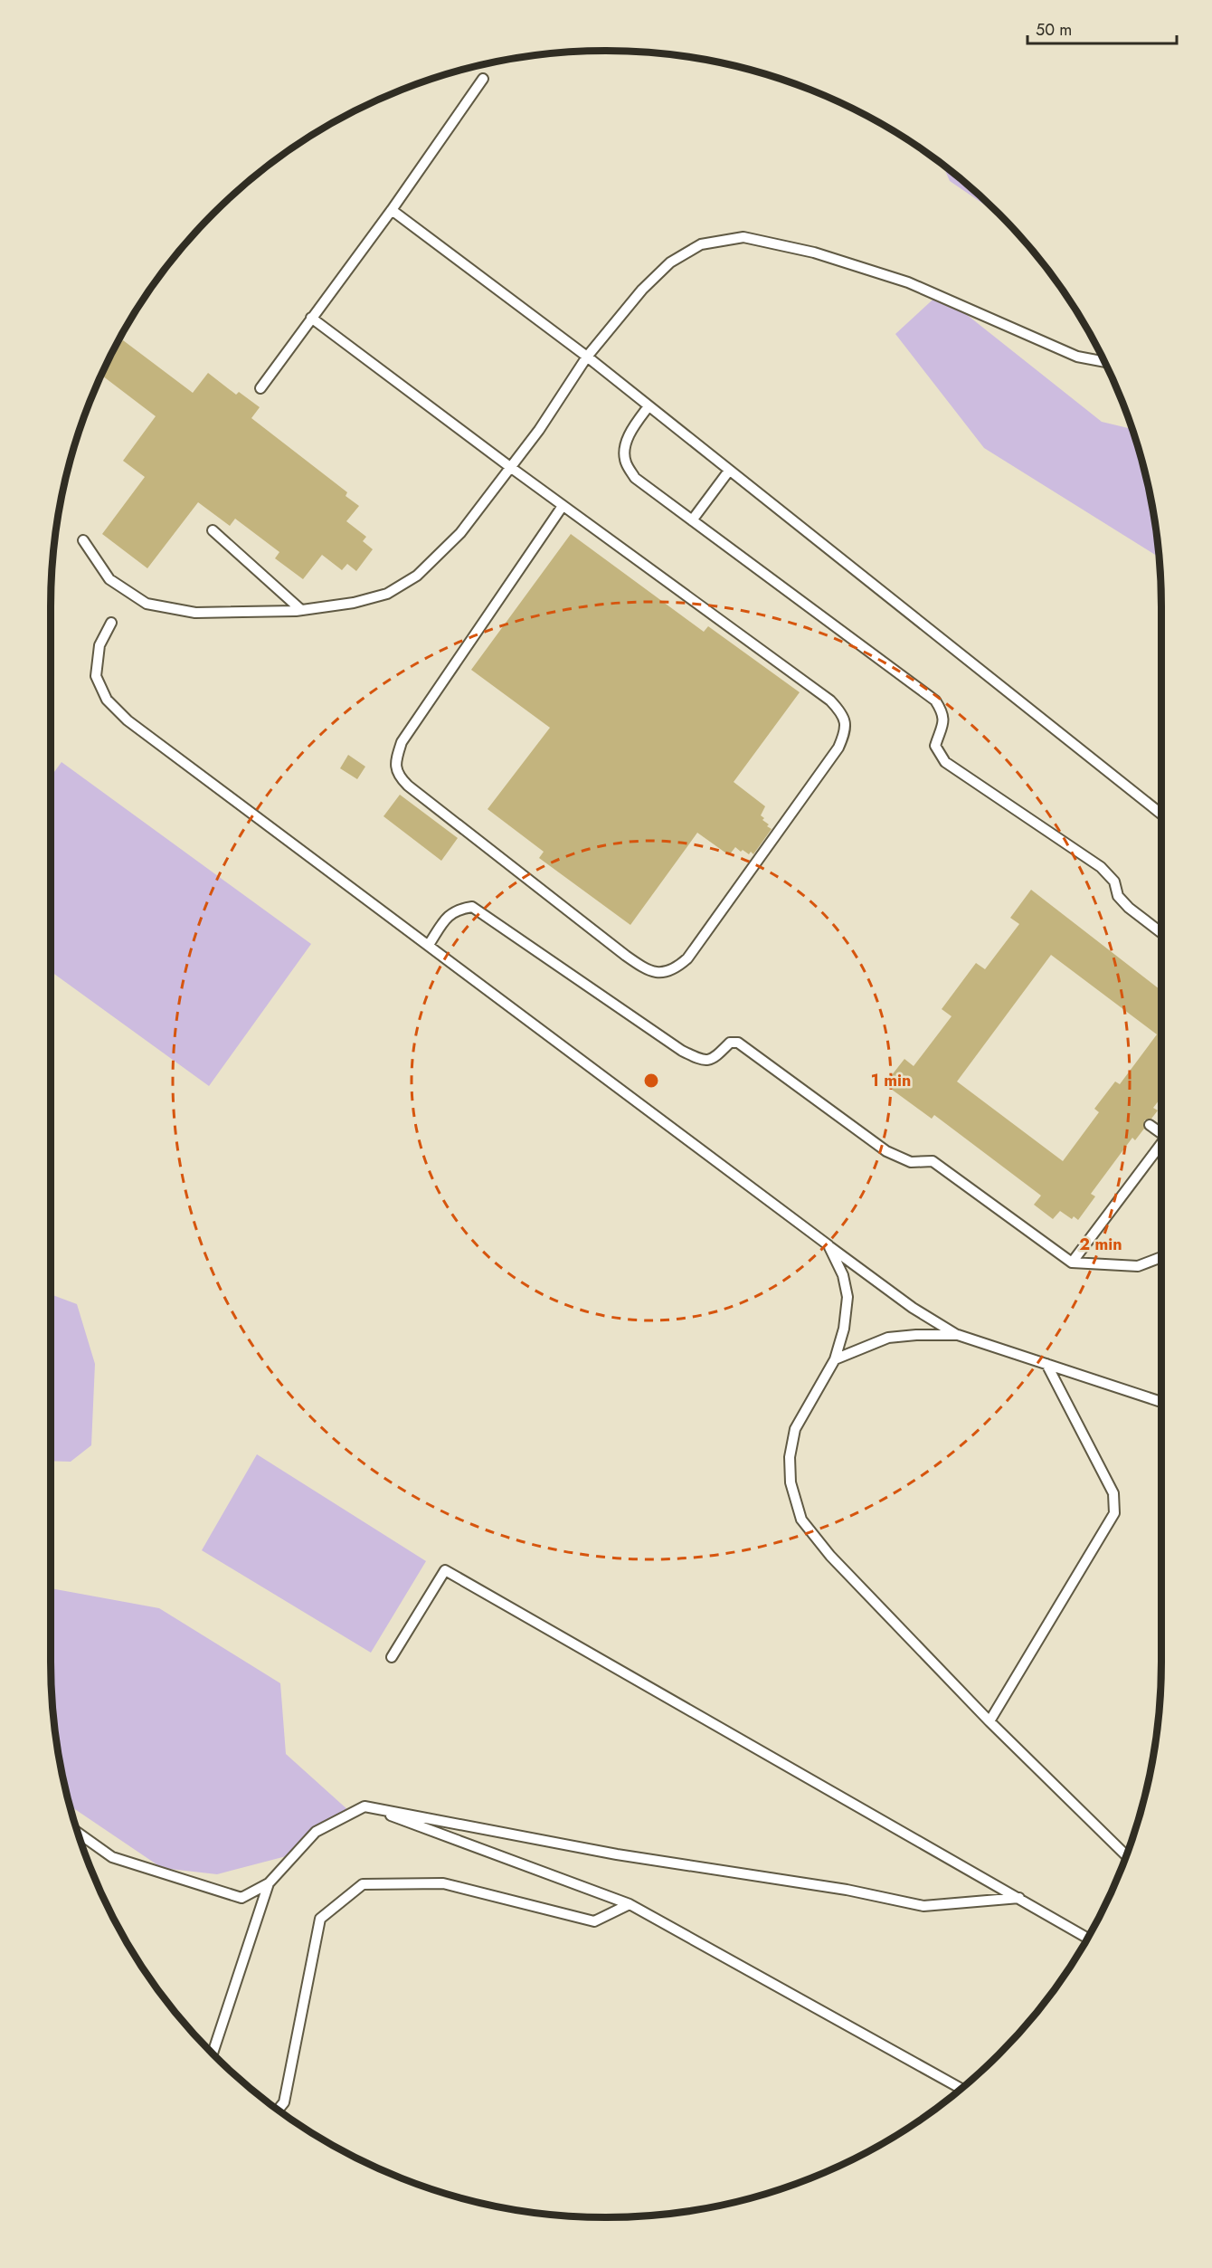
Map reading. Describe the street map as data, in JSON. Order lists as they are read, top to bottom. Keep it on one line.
{"scale_bar":"50 m","rings":["1 min","2 min"]}
